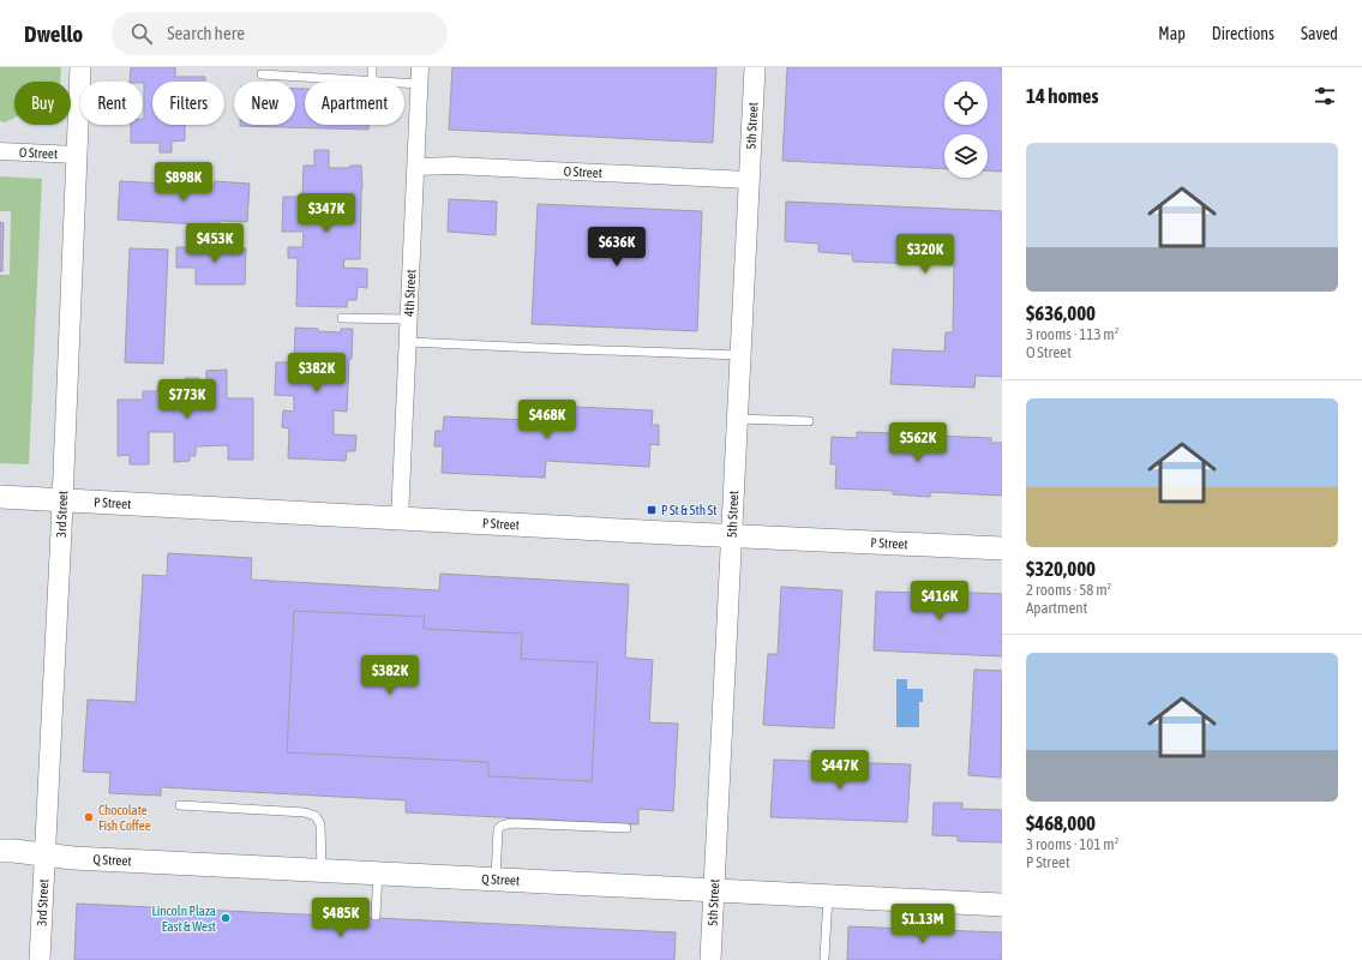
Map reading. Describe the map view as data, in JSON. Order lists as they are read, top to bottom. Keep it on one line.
{"streets":{"main road":["P Street","Q Street"],"street":["5th Street","O Street","4th Street","3rd Street"]},"crossings":[["5th Street","O Street"],["5th Street","P Street"],["5th Street","Q Street"],["O Street","4th Street"],["O Street","3rd Street"],["4th Street","P Street"],["P Street","3rd Street"],["3rd Street","Q Street"]],"places":{"transit":["P St & 5th St"],"other":["Chocolate Fish Coffee","Lincoln Plaza East & West"]},"page":{"header":"Dwello","search":"Search here","nav":["Map","Directions","Saved"],"heading":"14 homes","chip":["Buy","Rent","Filters","New","Apartment"],"list":[{"name":"$636,000","note":"3 rooms · 113 m² · O Street"},{"name":"$320,000","note":"2 rooms · 58 m² · Apartment"},{"name":"$468,000","note":"3 rooms · 101 m² · P Street"}],"price":["$898K","$347K","$453K","$636K","$320K","$382K","$773K","$468K","$562K","$416K","$382K","$447K","$485K","$1.13M"]}}
